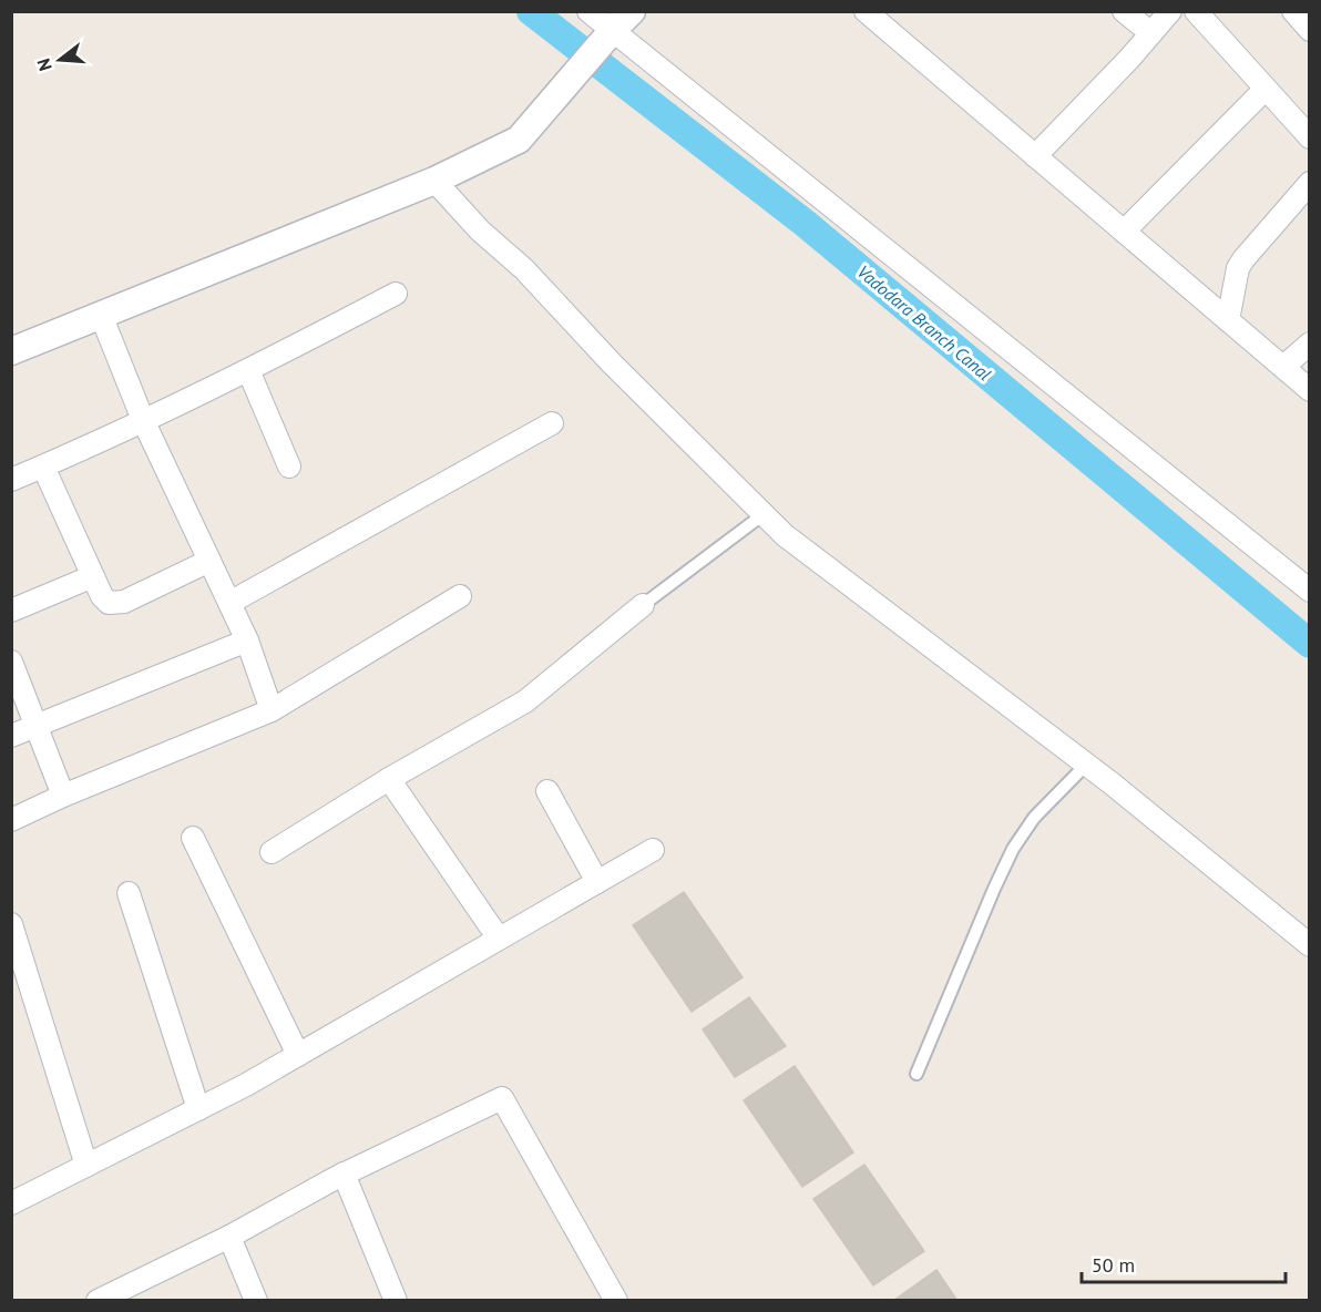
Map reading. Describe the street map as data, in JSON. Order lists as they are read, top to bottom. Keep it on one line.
{"water":["Vadodara Branch Canal"],"scale_bar":"50 m","north":"left"}
